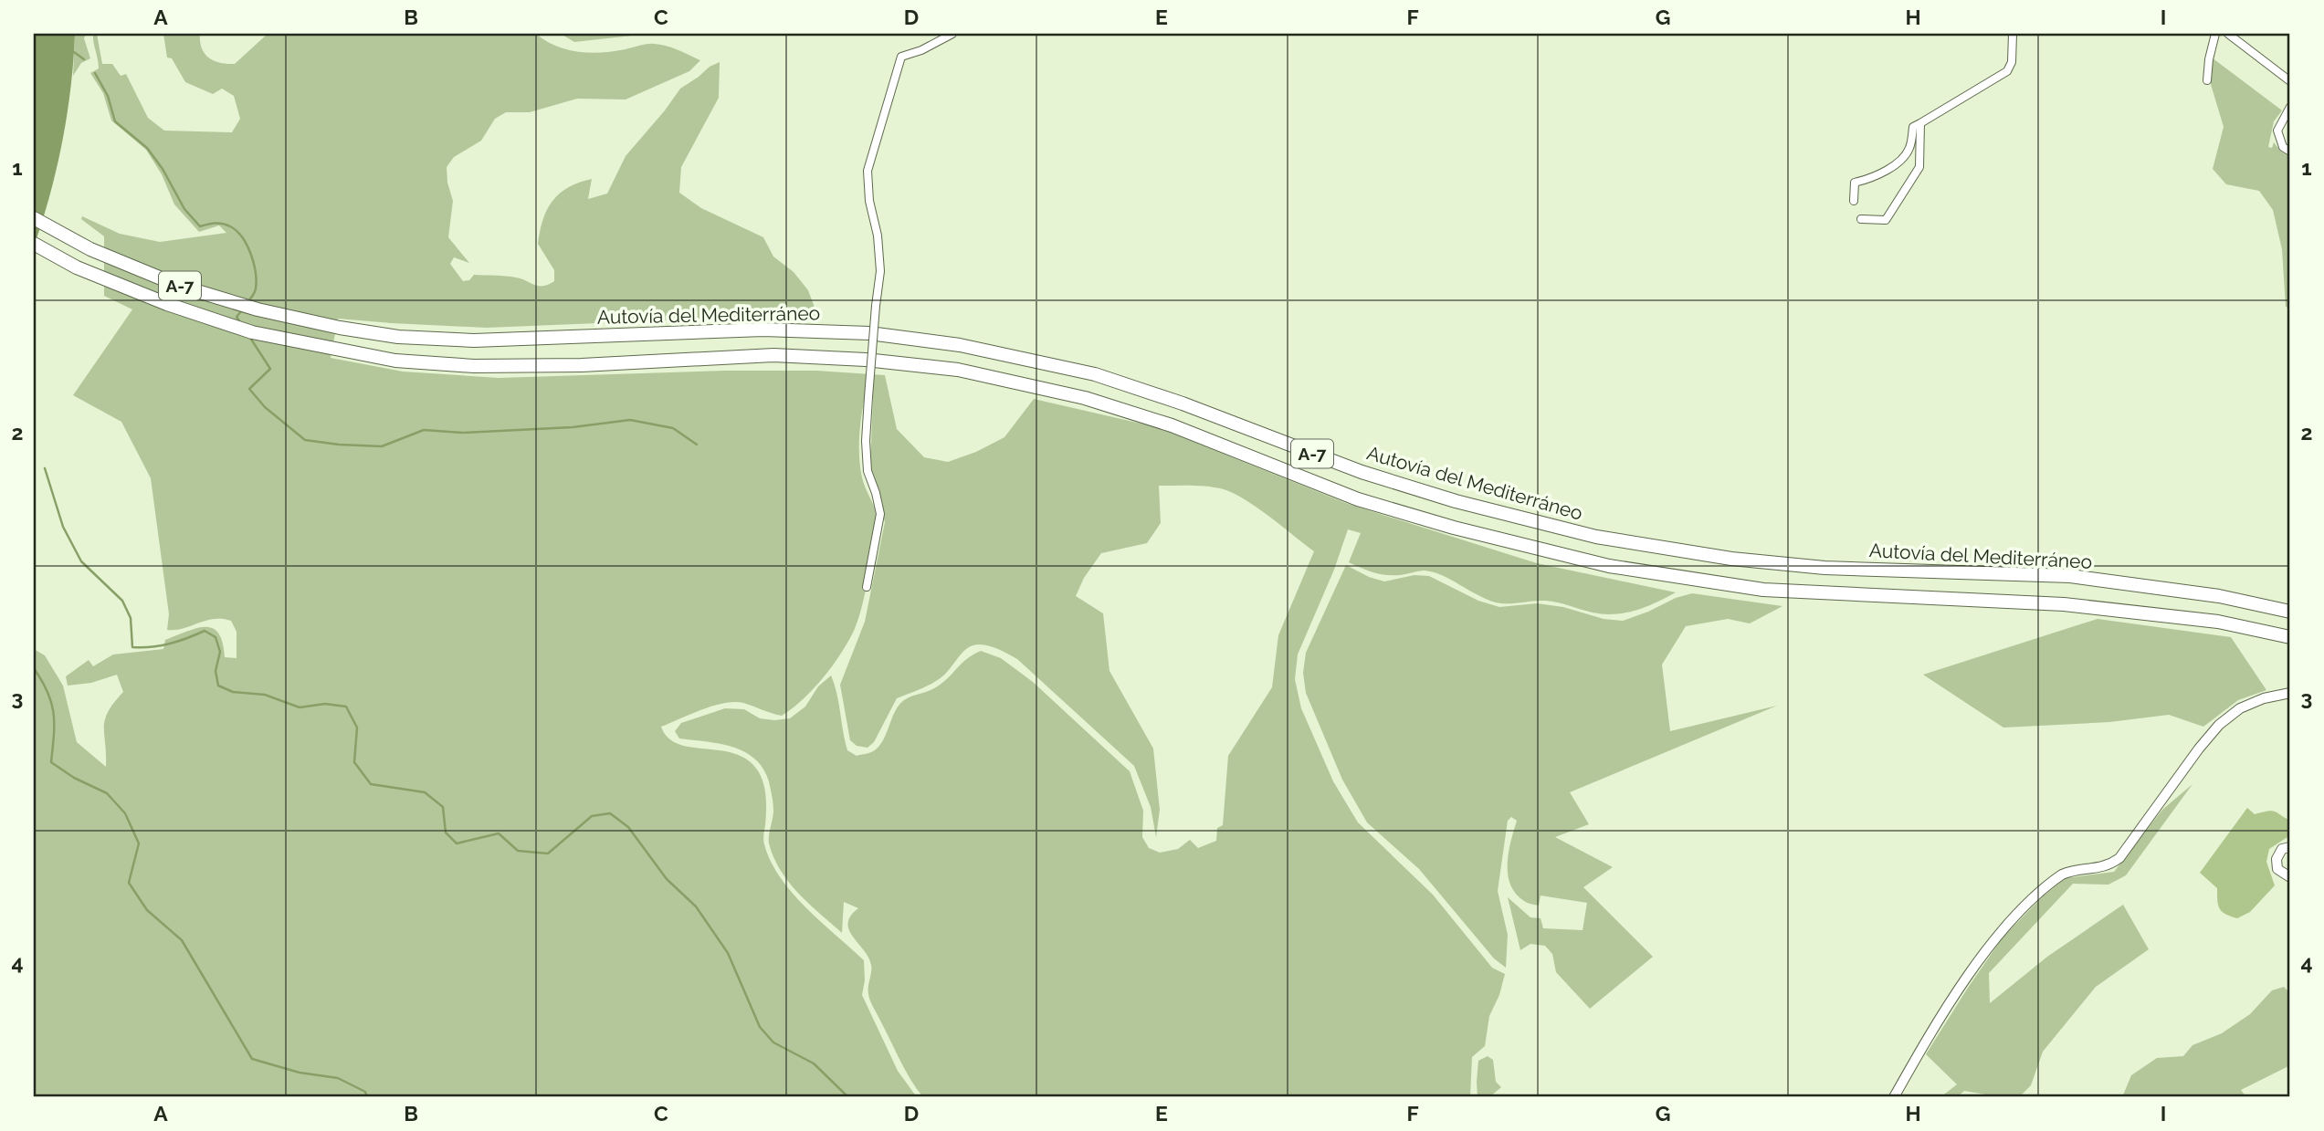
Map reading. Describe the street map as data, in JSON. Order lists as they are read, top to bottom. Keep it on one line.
{"streets":{"highway":["A-7","Autovía del Mediterráneo"]},"grid":{"columns":["A","B","C","D","E","F","G","H","I"],"rows":["1","2","3","4"]}}
